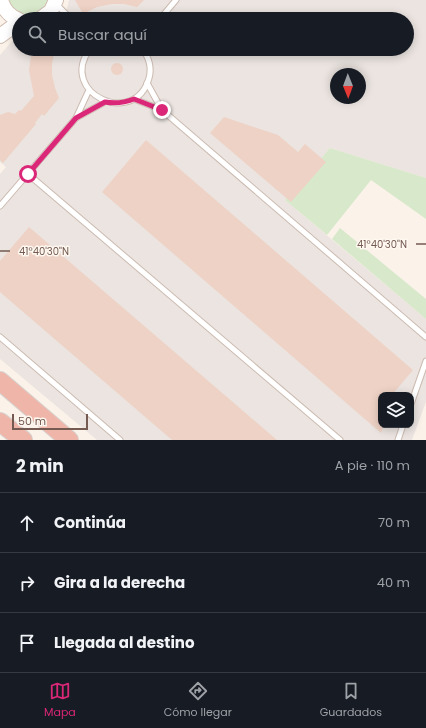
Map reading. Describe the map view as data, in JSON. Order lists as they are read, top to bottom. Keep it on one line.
{"scale_bar":"50 m","north":"bottom","page":{"search":"Buscar aquí","scale":"50 m","heading":["2 min","A pie · 110 m"],"list":[["Continúa","70 m"],["Gira a la derecha","40 m"],"Llegada al destino"],"nav":["Mapa","Cómo llegar","Guardados"]},"coordinates":["41°40'30\"N"]}
